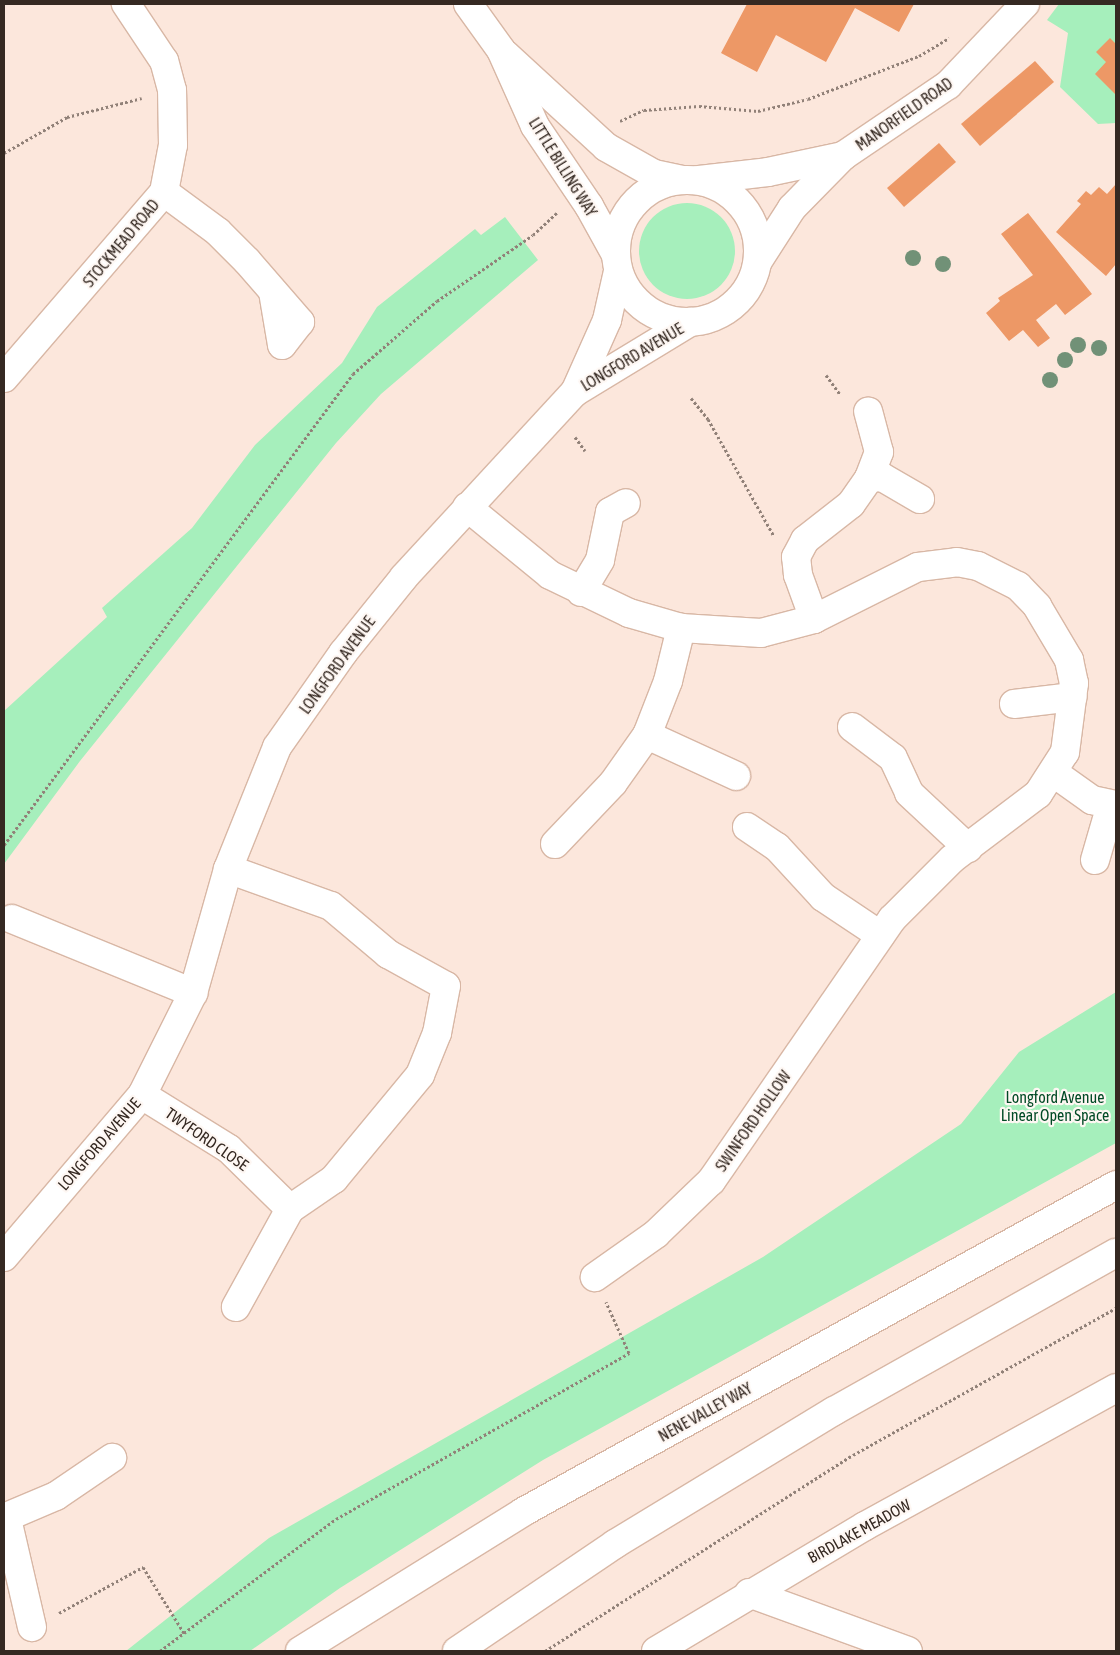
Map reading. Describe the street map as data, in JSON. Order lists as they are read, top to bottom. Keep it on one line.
{"streets":{"main road":["MANORFIELD ROAD","LITTLE BILLING WAY","STOCKMEAD ROAD","LONGFORD AVENUE","SWINFORD HOLLOW","TWYFORD CLOSE","NENE VALLEY WAY","BIRDLAKE MEADOW"]},"crossings":[["MANORFIELD ROAD","LITTLE BILLING WAY"],["MANORFIELD ROAD","LONGFORD AVENUE"],["LITTLE BILLING WAY","LONGFORD AVENUE"],["LONGFORD AVENUE","SWINFORD HOLLOW"],["LONGFORD AVENUE","TWYFORD CLOSE"]],"parks":["Longford Avenue Linear Open Space"]}
